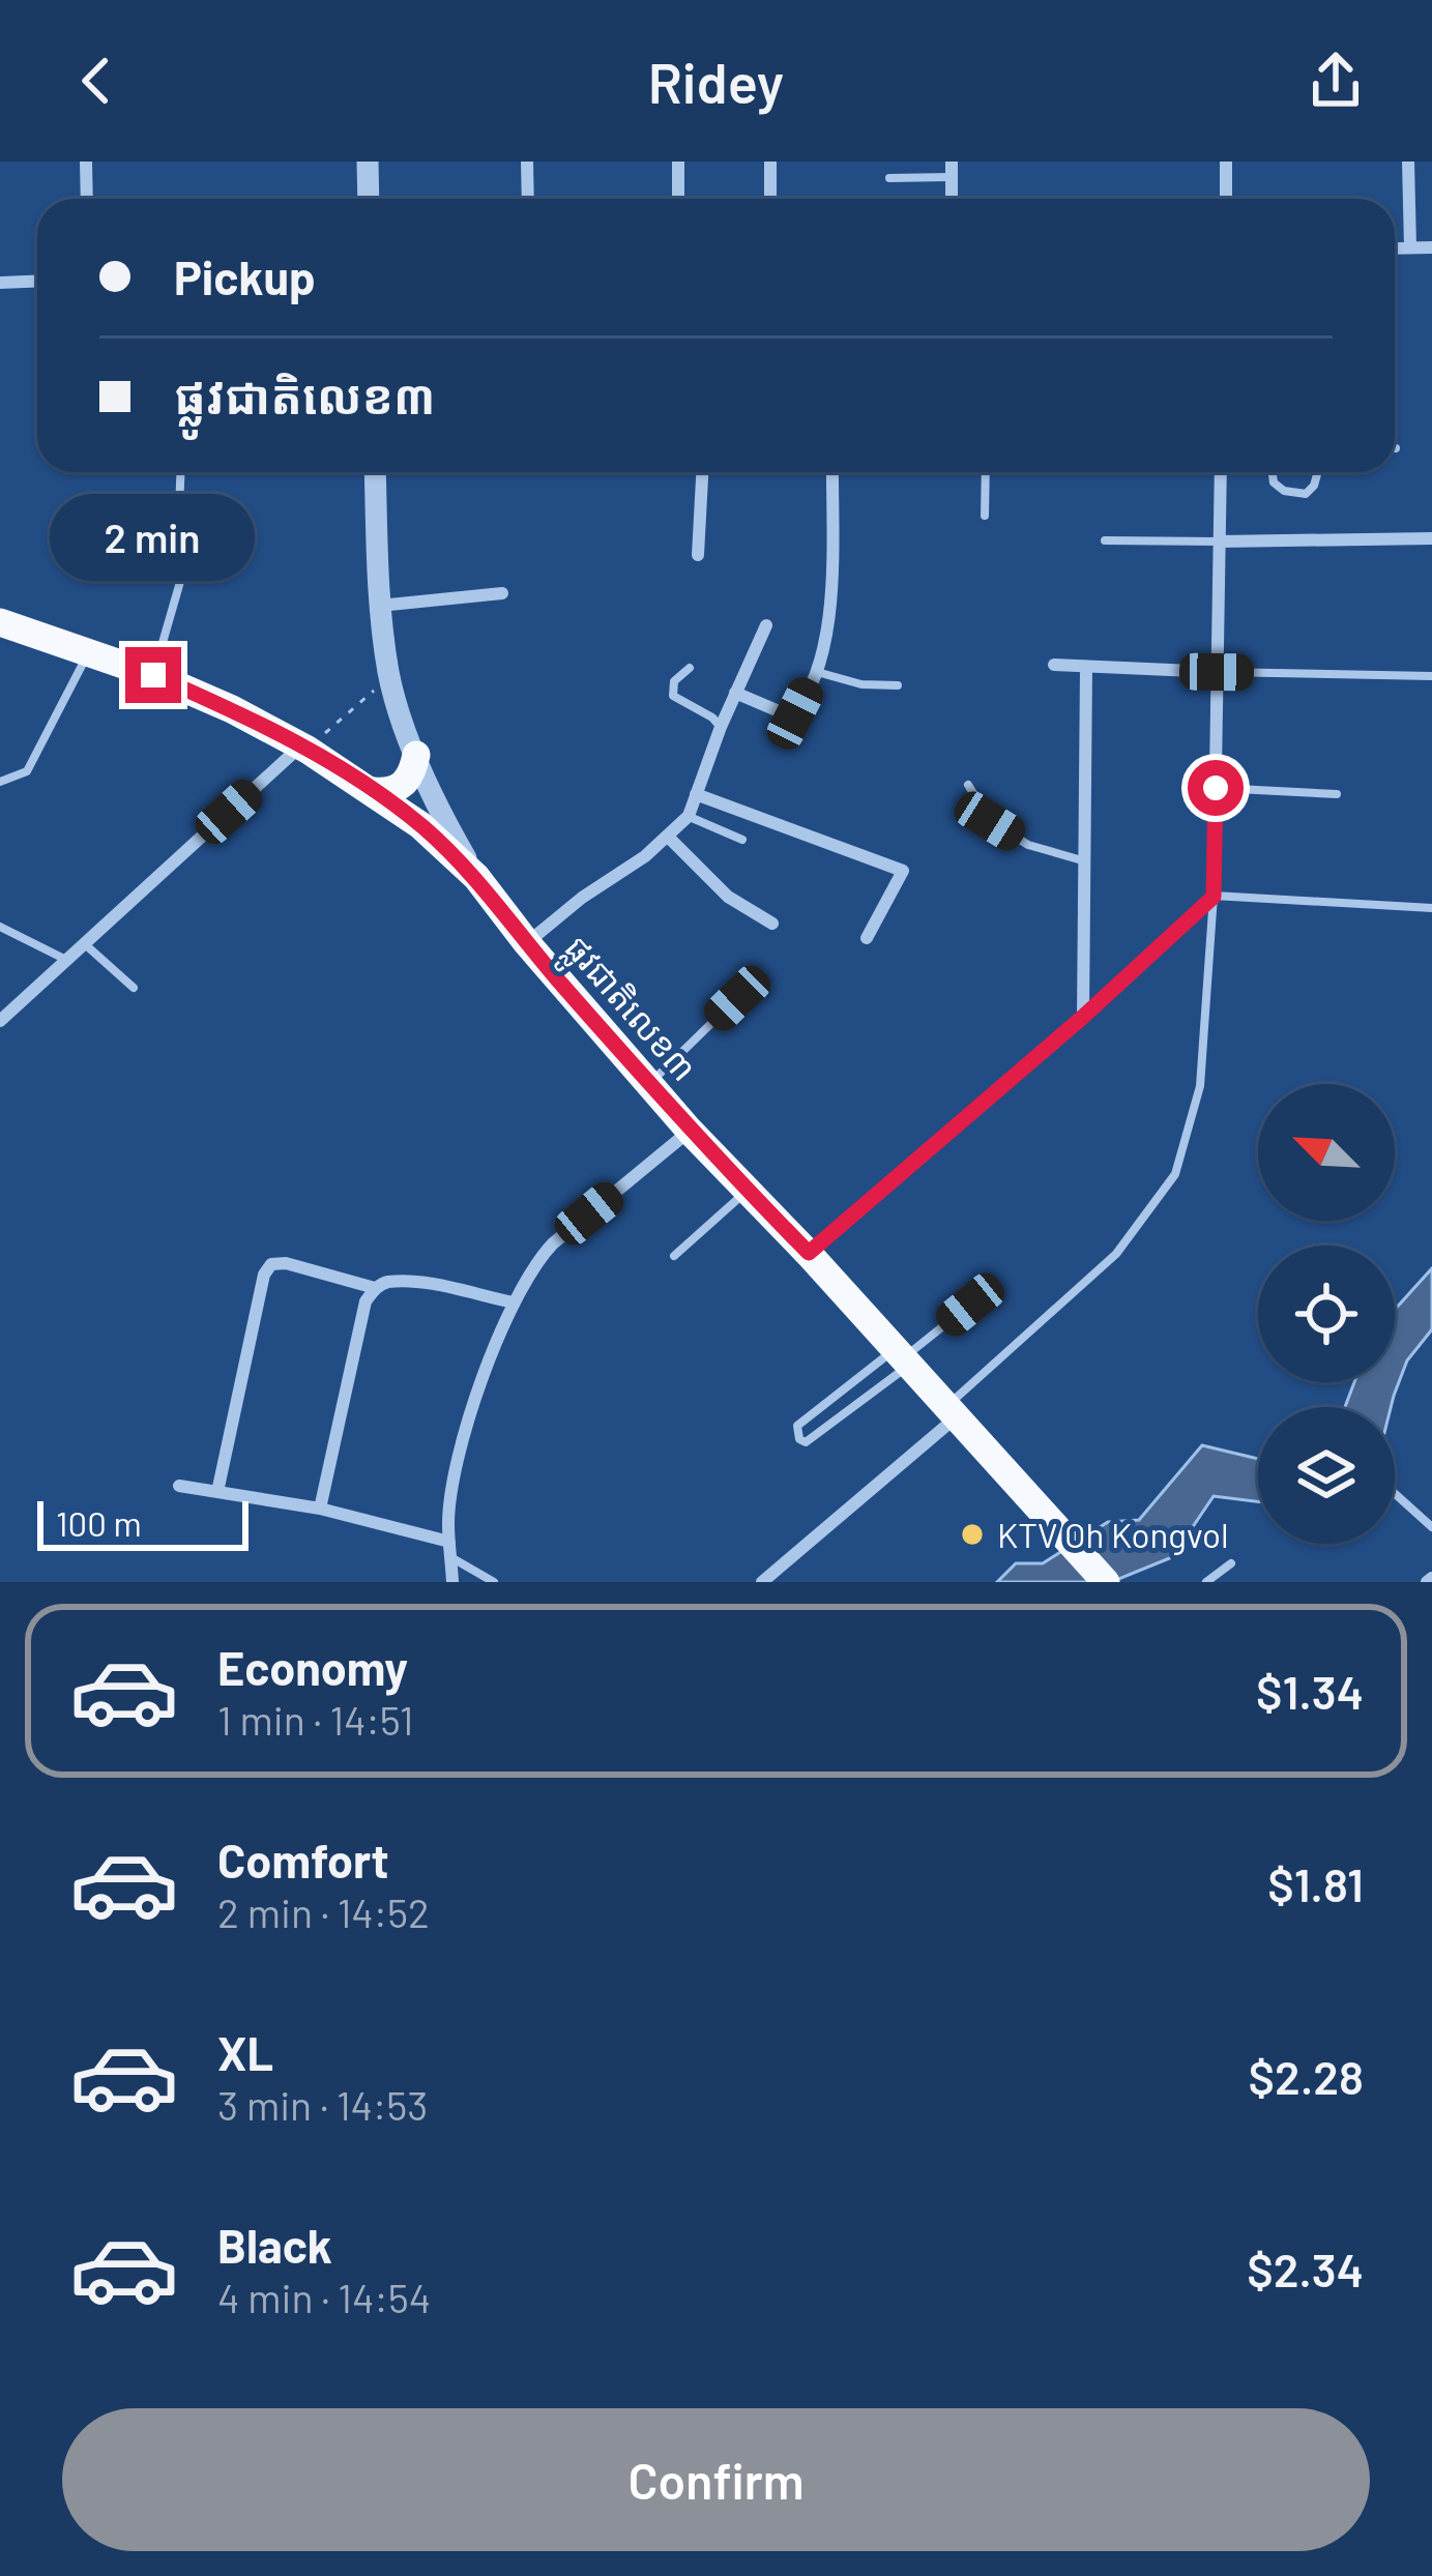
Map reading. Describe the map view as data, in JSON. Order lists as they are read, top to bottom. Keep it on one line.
{"streets":{"highway":["ផ្លូវជាតិលេខ៣"]},"places":["KTV Oh Kongvol"],"scale_bar":"100 m","north":"top left","page":{"header":"Ridey","banner":["Pickup","ផ្លូវជាតិលេខ៣"],"bubble":"2 min","scale":"100 m","list":[{"name":"Economy","note":"1 min · 14:51","value":"$1.34"},{"name":"Comfort","note":"2 min · 14:52","value":"$1.81"},{"name":"XL","note":"3 min · 14:53","value":"$2.28"},{"name":"Black","note":"4 min · 14:54","value":"$2.34"}],"buttons":"Confirm"}}
